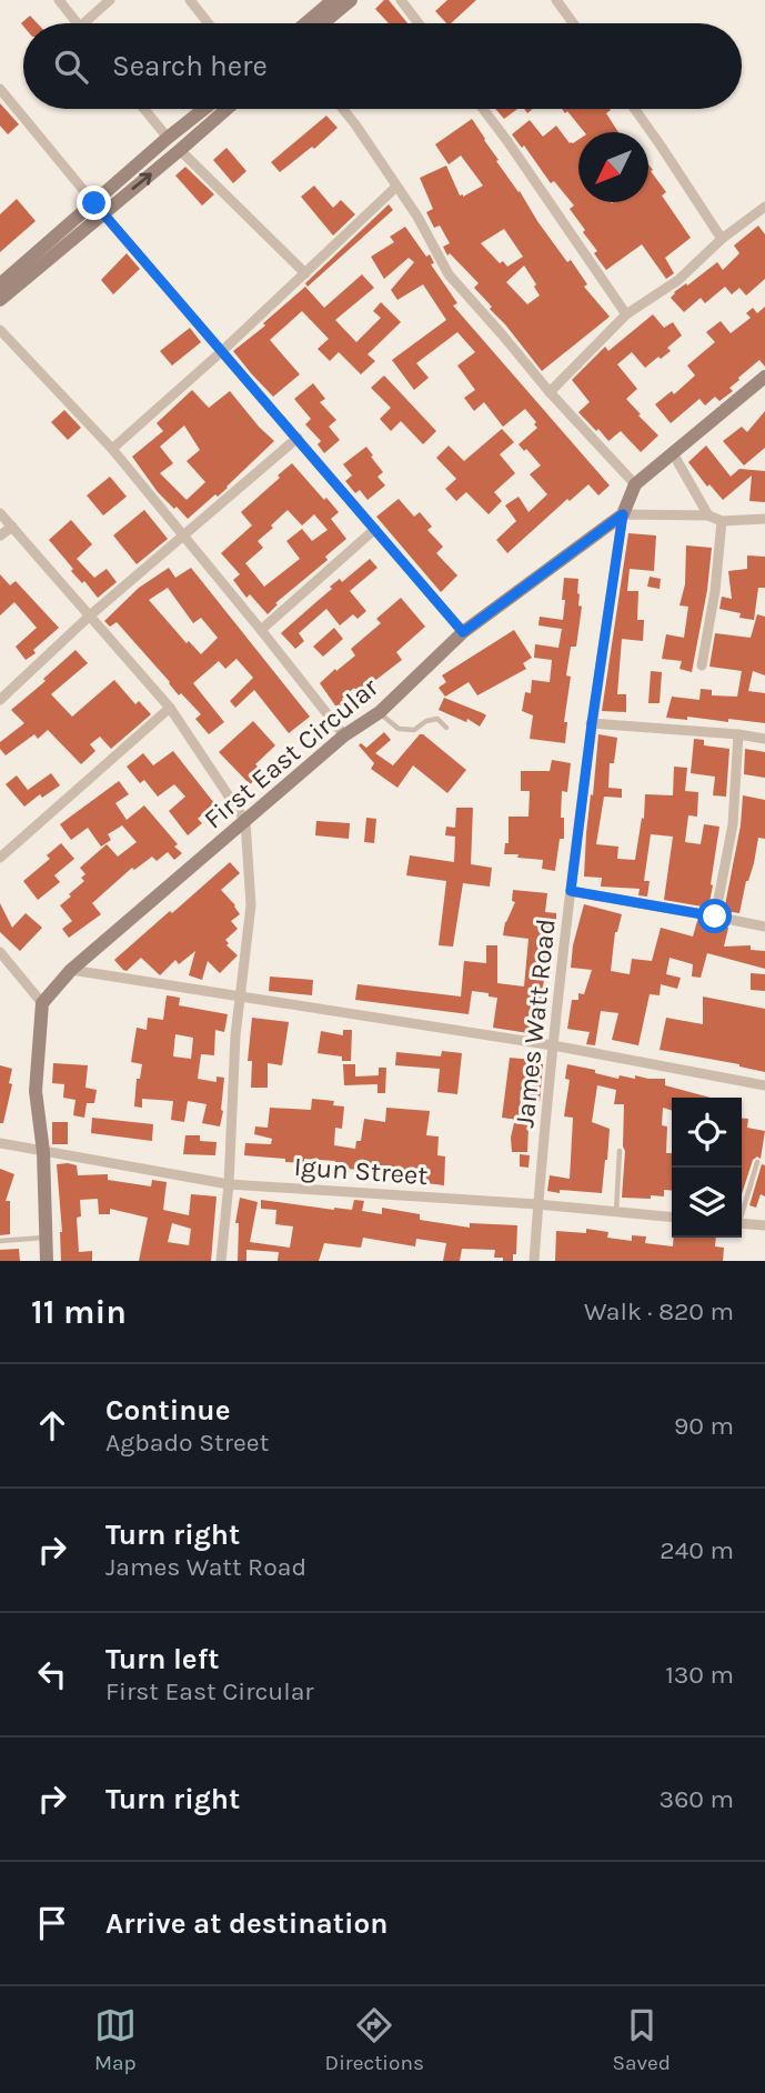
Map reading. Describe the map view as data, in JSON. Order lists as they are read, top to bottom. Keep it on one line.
{"streets":{"street":["First East Circular","James Watt Road","Igun Street"]},"crossings":[["First East Circular","James Watt Road"],["James Watt Road","Igun Street"]],"north":"bottom left","page":{"search":"Search here","heading":["11 min","Walk · 820 m"],"list":[["Continue","Agbado Street","90 m"],["Turn right","James Watt Road","240 m"],["Turn left","First East Circular","130 m"],["Turn right","360 m"],"Arrive at destination"],"nav":["Map","Directions","Saved"]}}
